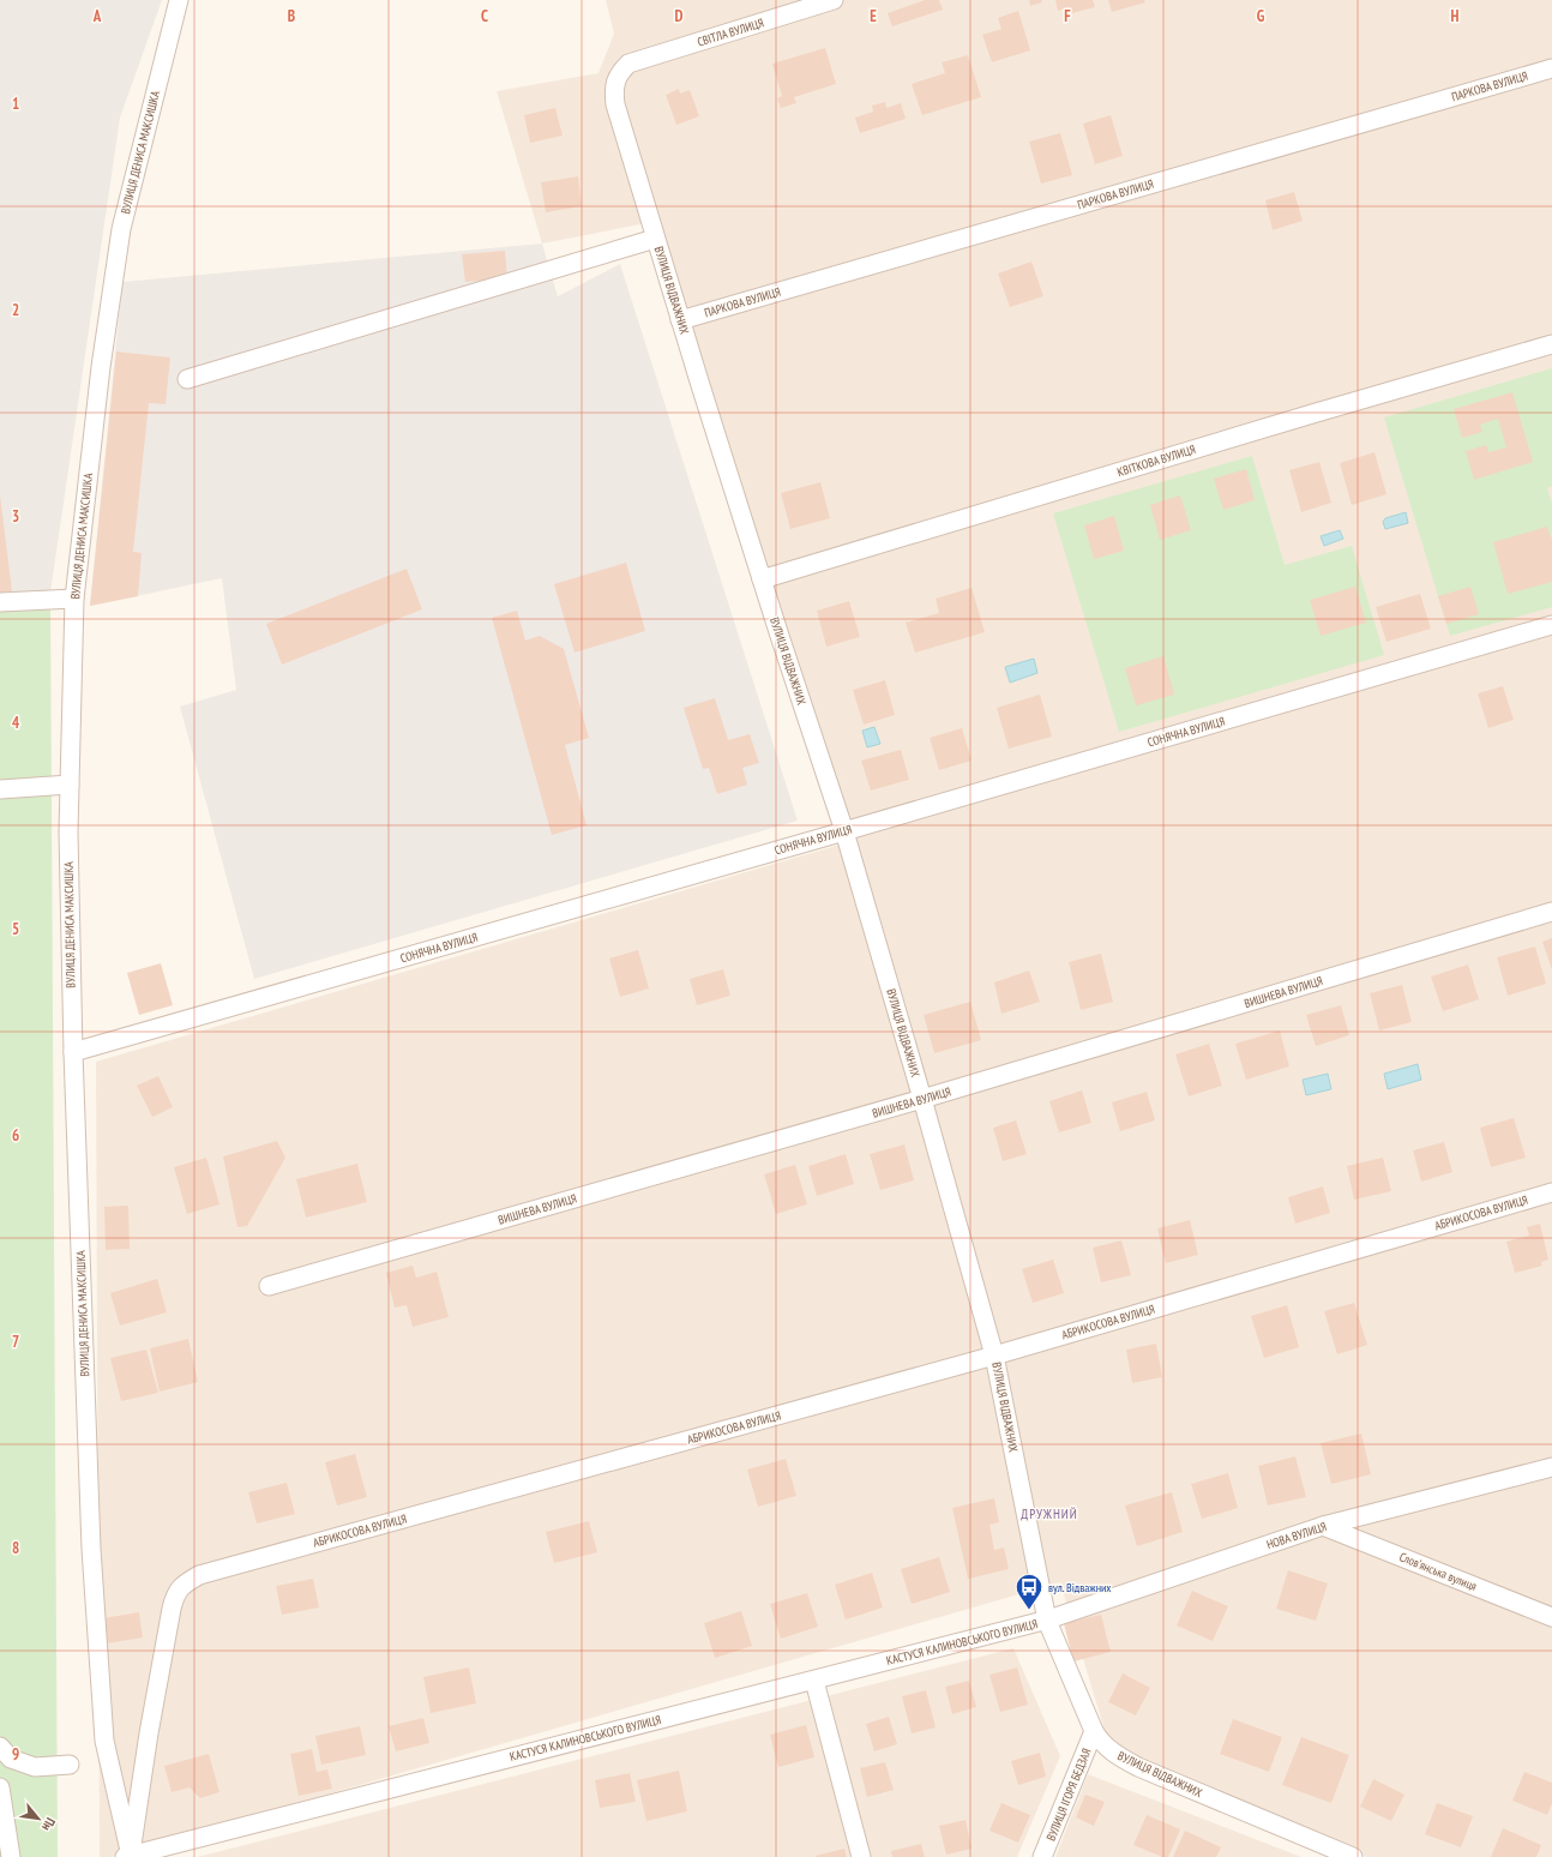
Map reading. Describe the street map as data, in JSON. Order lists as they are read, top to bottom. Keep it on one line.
{"streets":{"street":["СВІТЛА ВУЛИЦЯ","ПАРКОВА ВУЛИЦЯ","ВУЛИЦЯ ДЕНИСА МАКСИШКА","ВУЛИЦЯ ВІДВАЖНИХ","КВІТКОВА ВУЛИЦЯ","СОНЯЧНА ВУЛИЦЯ","ВИШНЕВА ВУЛИЦЯ","АБРИКОСОВА ВУЛИЦЯ","НОВА ВУЛИЦЯ","Словʼянська вулиця","КАСТУСЯ КАЛИНОВСЬКОГО ВУЛИЦЯ","ВУЛИЦЯ ІГОРЯ БЕДЗАЯ"]},"crossings":[["СВІТЛА ВУЛИЦЯ","ВУЛИЦЯ ВІДВАЖНИХ"],["ПАРКОВА ВУЛИЦЯ","ВУЛИЦЯ ВІДВАЖНИХ"],["ВУЛИЦЯ ДЕНИСА МАКСИШКА","СОНЯЧНА ВУЛИЦЯ"],["ВУЛИЦЯ ДЕНИСА МАКСИШКА","АБРИКОСОВА ВУЛИЦЯ"],["ВУЛИЦЯ ДЕНИСА МАКСИШКА","КАСТУСЯ КАЛИНОВСЬКОГО ВУЛИЦЯ"],["ВУЛИЦЯ ВІДВАЖНИХ","КВІТКОВА ВУЛИЦЯ"],["ВУЛИЦЯ ВІДВАЖНИХ","СОНЯЧНА ВУЛИЦЯ"],["ВУЛИЦЯ ВІДВАЖНИХ","ВИШНЕВА ВУЛИЦЯ"],["ВУЛИЦЯ ВІДВАЖНИХ","АБРИКОСОВА ВУЛИЦЯ"],["ВУЛИЦЯ ВІДВАЖНИХ","НОВА ВУЛИЦЯ"],["ВУЛИЦЯ ВІДВАЖНИХ","КАСТУСЯ КАЛИНОВСЬКОГО ВУЛИЦЯ"],["ВУЛИЦЯ ВІДВАЖНИХ","ВУЛИЦЯ ІГОРЯ БЕДЗАЯ"],["АБРИКОСОВА ВУЛИЦЯ","КАСТУСЯ КАЛИНОВСЬКОГО ВУЛИЦЯ"],["НОВА ВУЛИЦЯ","Словʼянська вулиця"],["НОВА ВУЛИЦЯ","КАСТУСЯ КАЛИНОВСЬКОГО ВУЛИЦЯ"]],"districts":["ДРУЖНИЙ"],"places":{"bus stop":["вул. Відважних"]},"north":"bottom right","grid":{"columns":["A","B","C","D","E","F","G","H"],"rows":["1","2","3","4","5","6","7","8","9"]}}
